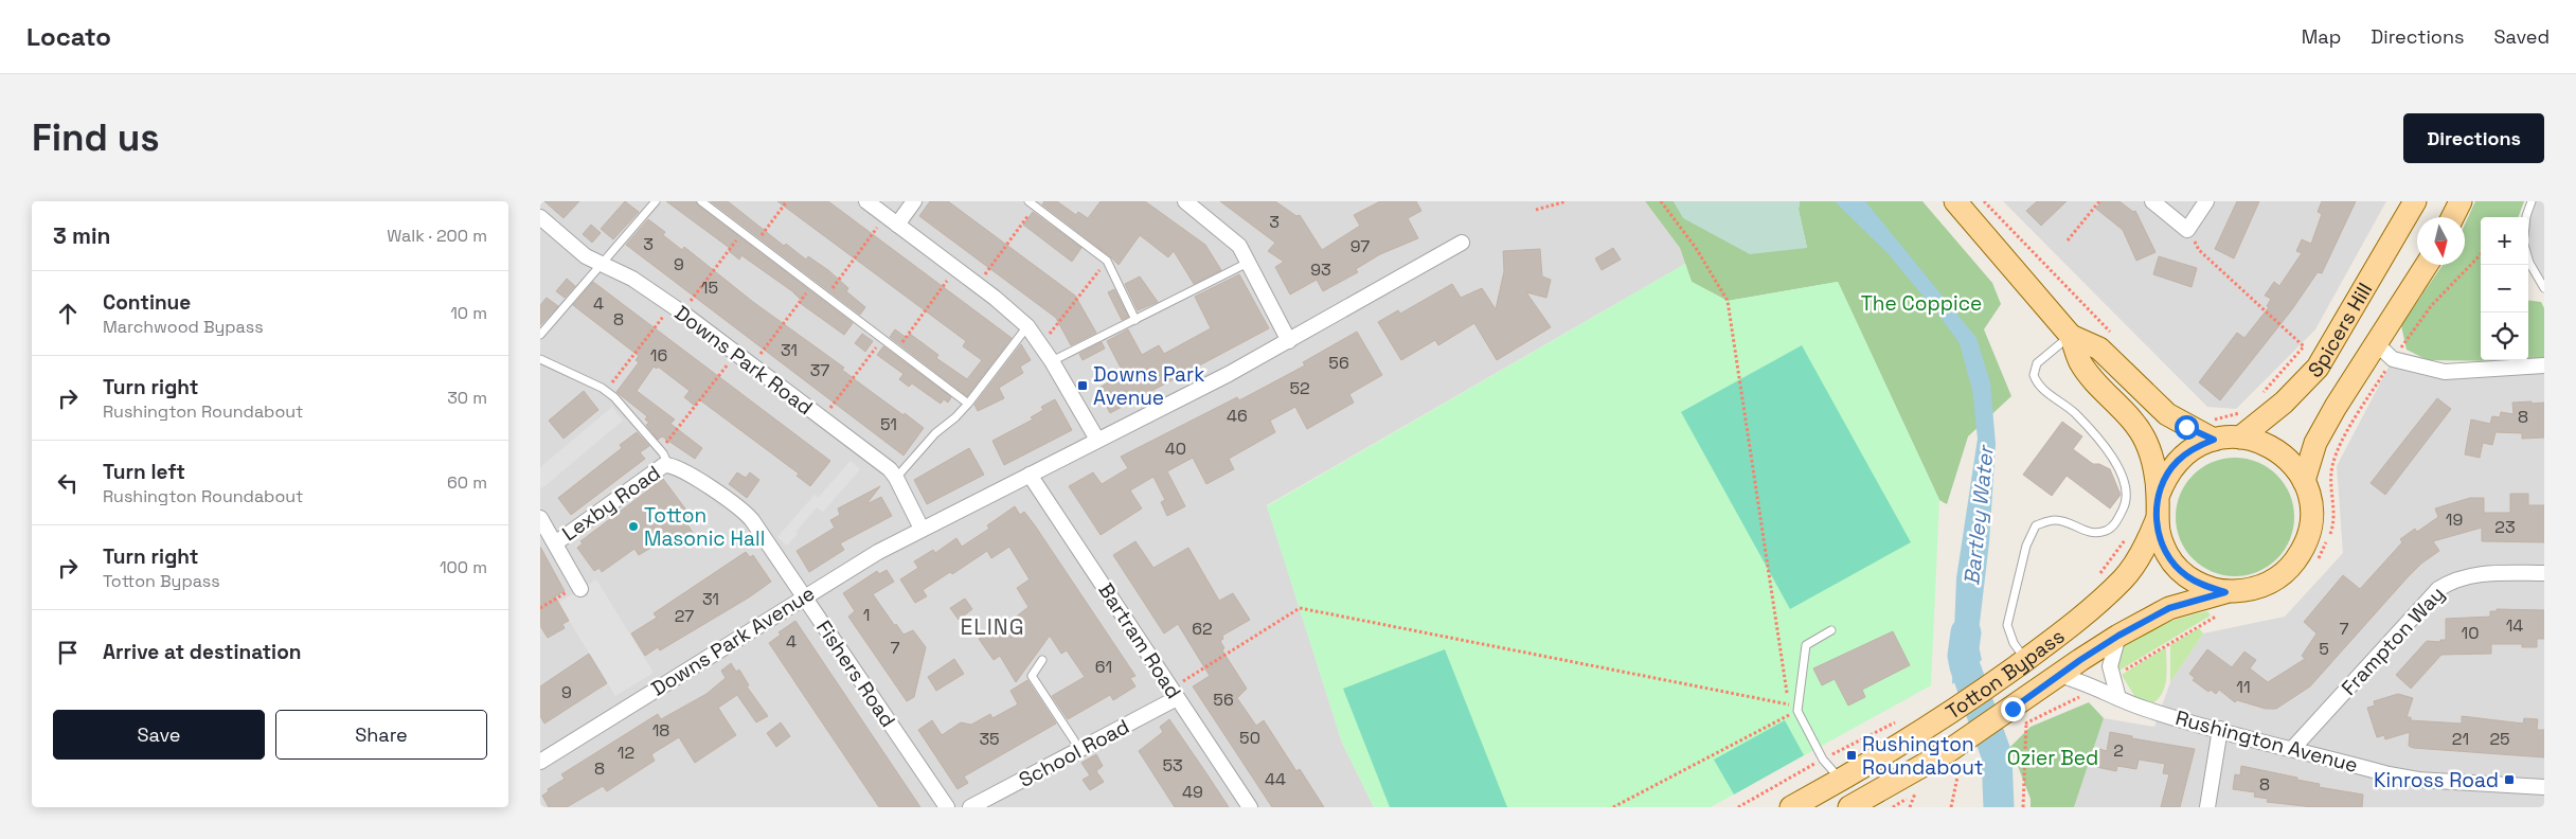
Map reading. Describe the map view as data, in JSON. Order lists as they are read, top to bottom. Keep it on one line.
{"streets":{"main road":["Spicers Hill","Totton Bypass"],"street":["Downs Park Road","Lexby Road","Downs Park Avenue","Bartram Road","Frampton Way","Fishers Road","Rushington Avenue","School Road"]},"crossings":[["Spicers Hill","Totton Bypass"],["Downs Park Road","Downs Park Avenue"],["Lexby Road","Fishers Road"],["Downs Park Avenue","Bartram Road"],["Downs Park Avenue","Fishers Road"],["Bartram Road","School Road"],["Frampton Way","Rushington Avenue"],["Totton Bypass","Rushington Avenue"]],"districts":["ELING"],"water":["Bartley Water"],"parks":["The Coppice","Ozier Bed"],"places":{"transit":["Downs Park Avenue","Rushington Roundabout","Kinross Road"],"other":["Totton Masonic Hall"]},"house_numbers":["3","3","97","9","93","15","4","8","31","16","56","37","52","46","8","51","40","19","23","31","1","27","14","62","7","10","4","7","5","61","11","9","56","18","50","35","21","25","2","12","53","8","44","8","49"],"north":"bottom","page":{"header":"Locato","nav":["Map","Directions","Saved"],"buttons":["Directions",["Save","Share"]],"title":"Find us","heading":["3 min","Walk · 200 m"],"map_buttons":["+","−"],"list":[["Continue","Marchwood Bypass","10 m"],["Turn right","Rushington Roundabout","30 m"],["Turn left","Rushington Roundabout","60 m"],["Turn right","Totton Bypass","100 m"],"Arrive at destination"]}}
